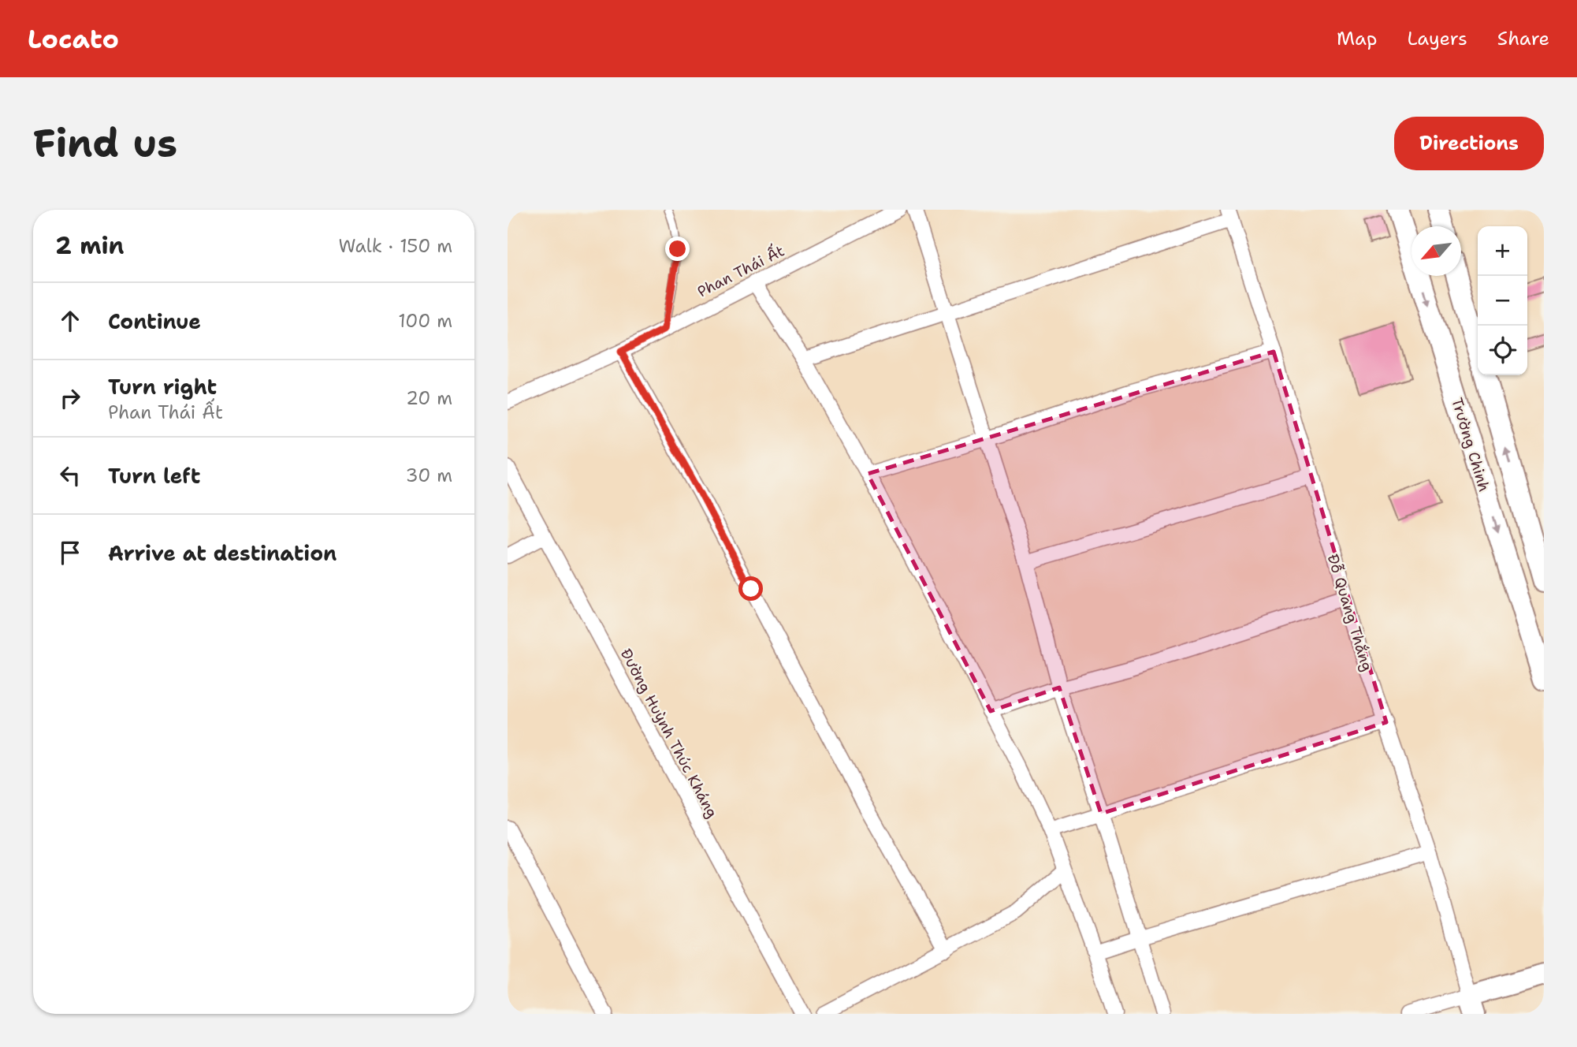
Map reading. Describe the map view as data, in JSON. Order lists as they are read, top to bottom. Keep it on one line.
{"streets":{"street":["Phan Thái Ất","Trường Chinh","Đỗ Quang Thắng","Đường Huỳnh Thúc Kháng"]},"north":"bottom left","page":{"header":"Locato","nav":["Map","Layers","Share"],"buttons":"Directions","title":"Find us","heading":["2 min","Walk · 150 m"],"map_buttons":["+","−"],"list":[["Continue","100 m"],["Turn right","Phan Thái Ất","20 m"],["Turn left","30 m"],"Arrive at destination"]}}
